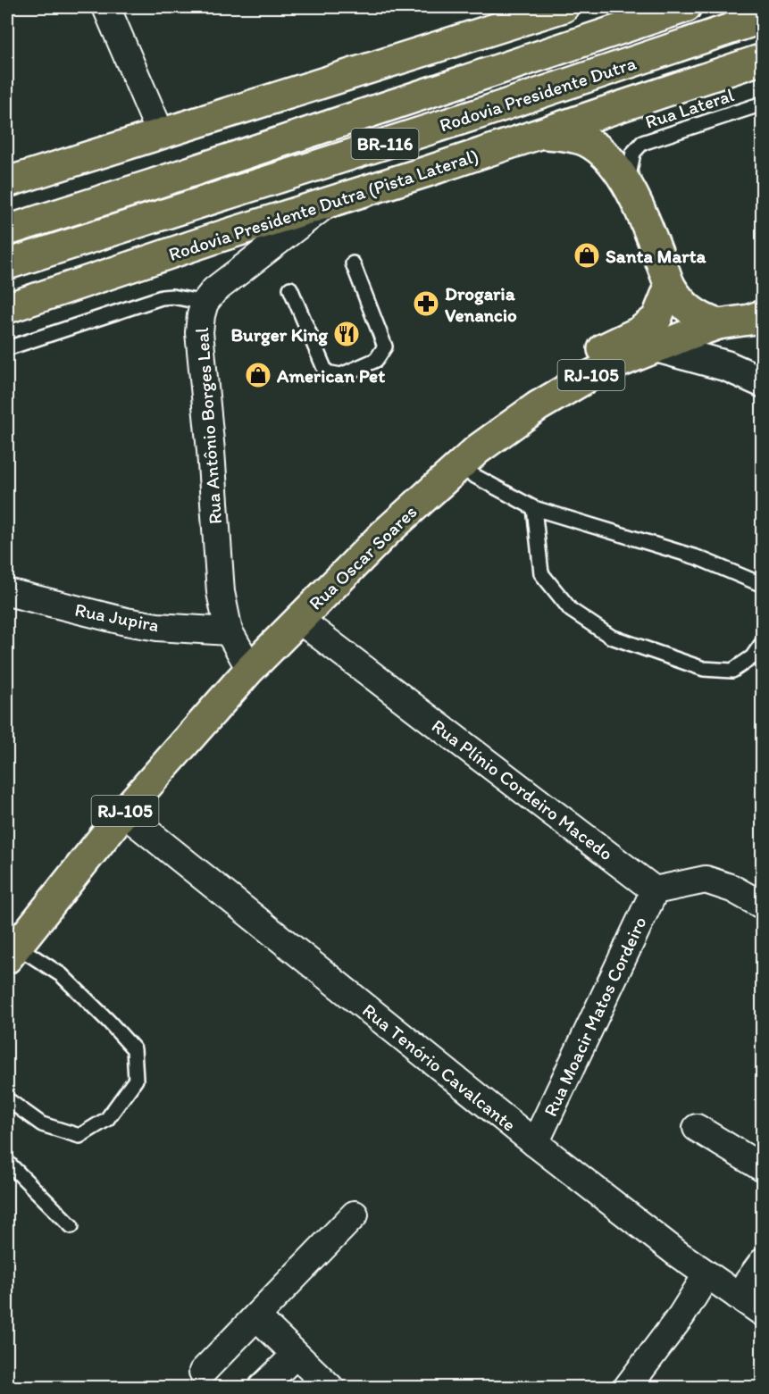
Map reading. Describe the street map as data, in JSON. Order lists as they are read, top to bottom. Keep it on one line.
{"streets":{"main road":["Rodovia Presidente Dutra","BR-116","Rodovia Presidente Dutra (Pista Lateral)","RJ-105","Rua Oscar Soares"],"street":["Rua Antônio Borges Leal","Rua Jupira","Rua Plínio Cordeiro Macedo","Rua Moacir Matos Cordeiro","Rua Tenório Cavalcante"],"lane":["Rua Lateral"]},"crossings":[["Rodovia Presidente Dutra (Pista Lateral)","Rua Antônio Borges Leal"],["RJ-105","Rua Antônio Borges Leal"],["RJ-105","Rua Oscar Soares"],["RJ-105","Rua Tenório Cavalcante"],["Rua Antônio Borges Leal","Rua Oscar Soares"],["Rua Antônio Borges Leal","Rua Jupira"],["Rua Oscar Soares","Rua Plínio Cordeiro Macedo"],["Rua Plínio Cordeiro Macedo","Rua Moacir Matos Cordeiro"],["Rua Moacir Matos Cordeiro","Rua Tenório Cavalcante"]],"places":{"shop":["Santa Marta","American Pet"],"pharmacy":["Drogaria Venancio"],"restaurant":["Burger King"]}}
